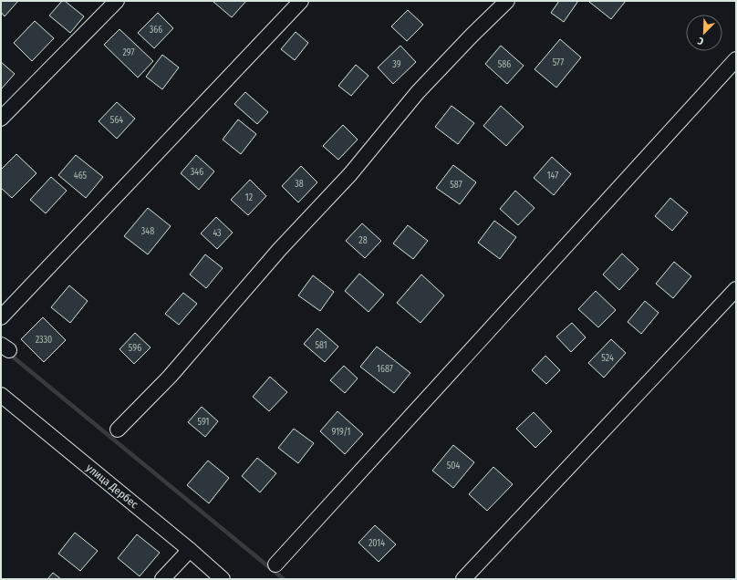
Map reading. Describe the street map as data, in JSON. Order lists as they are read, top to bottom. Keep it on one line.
{"streets":{"street":["улица Дербес"]},"house_numbers":["366","297","577","39","586","564","346","465","147","38","587","12","348","43","28","2330","581","596","524","1687","591","919/1","504","2014"],"north":"bottom left"}
